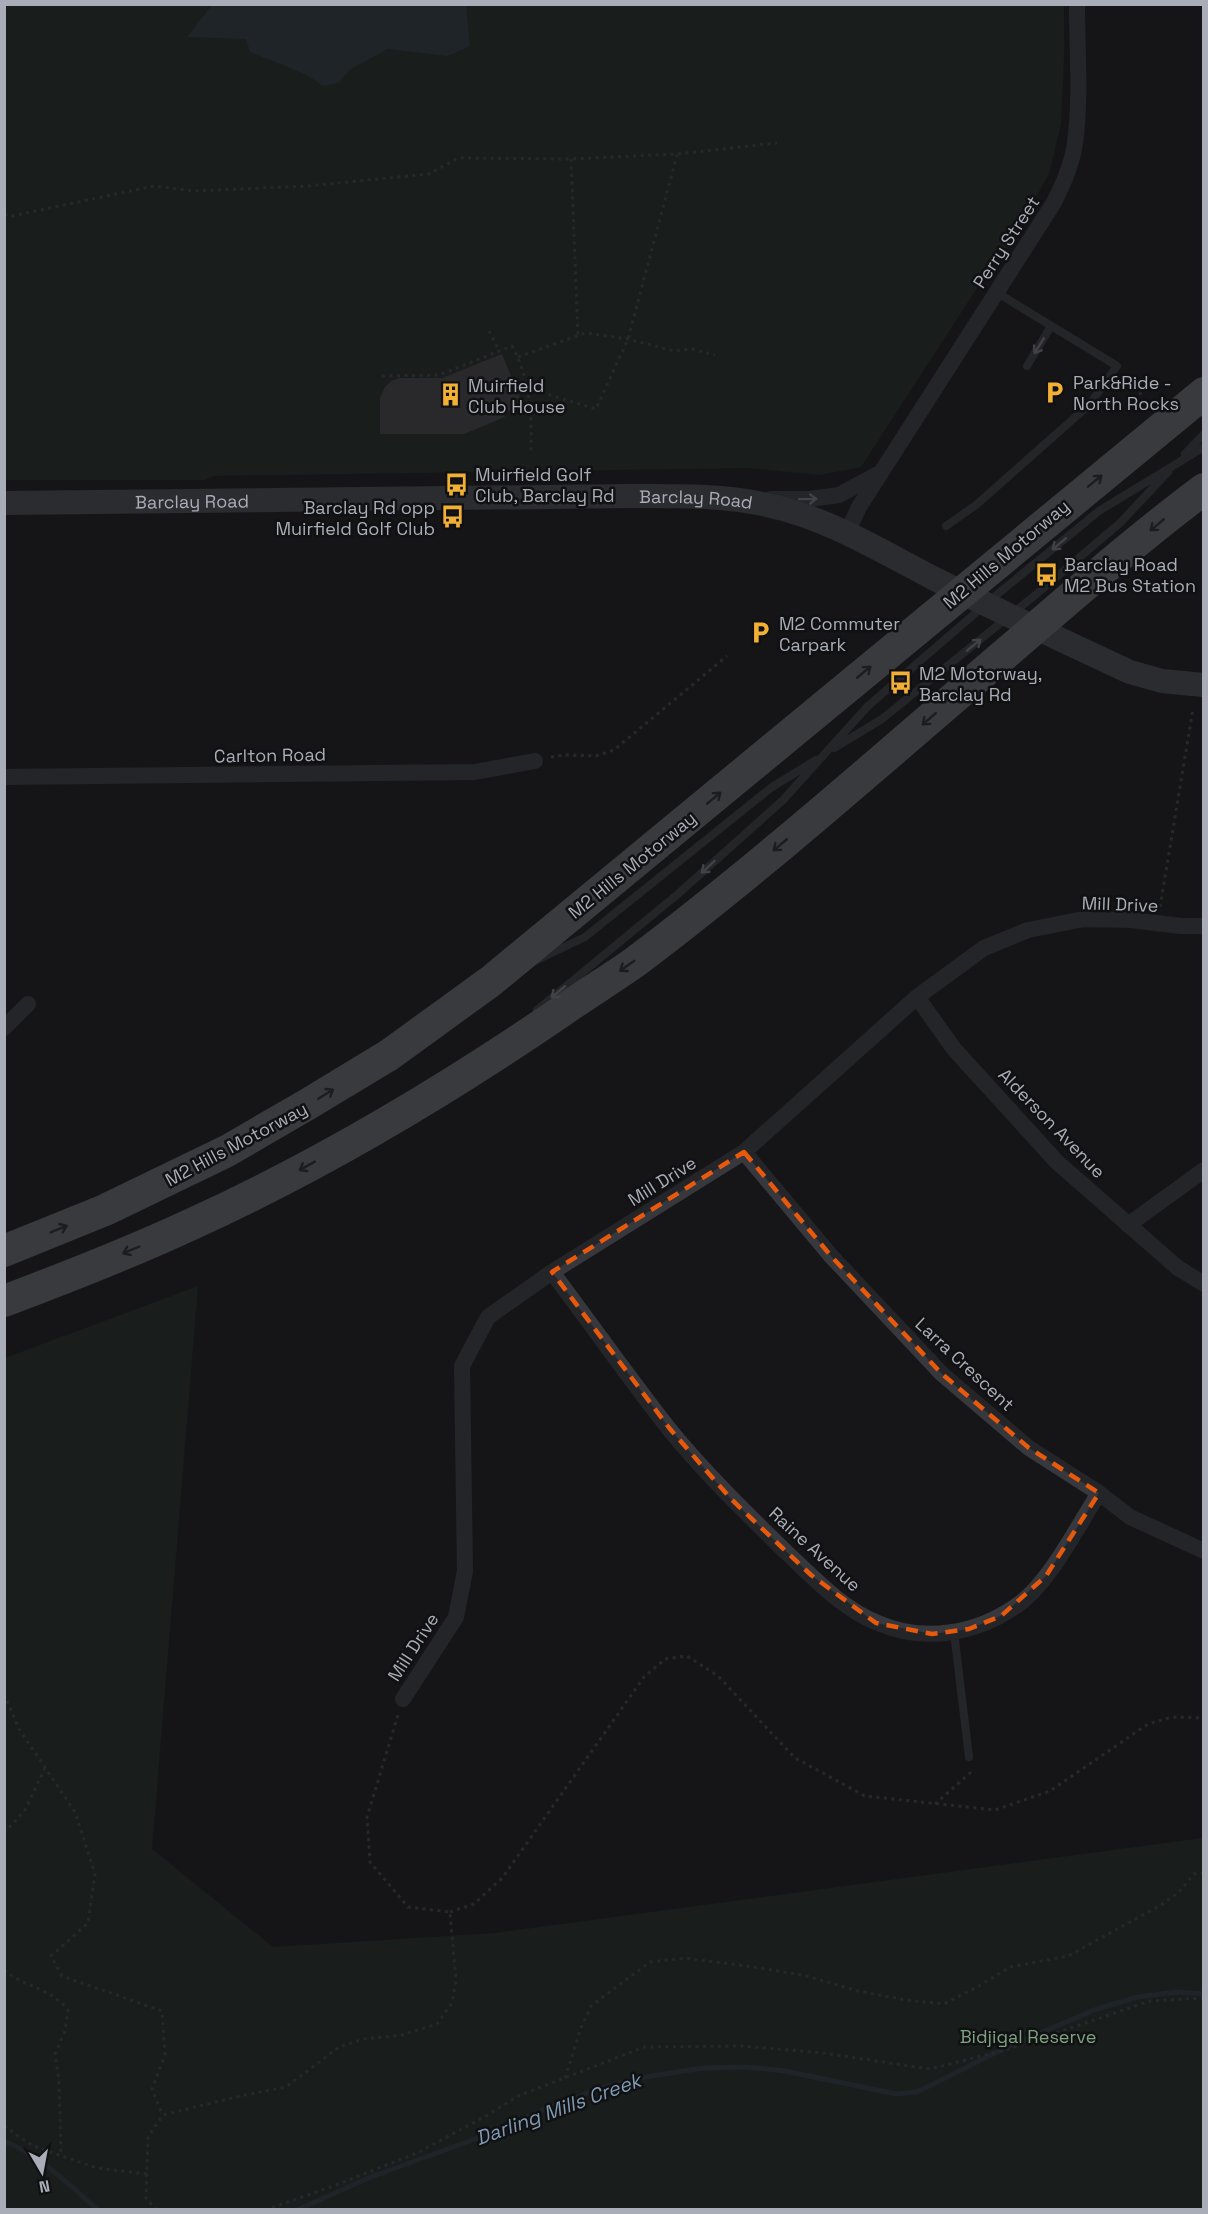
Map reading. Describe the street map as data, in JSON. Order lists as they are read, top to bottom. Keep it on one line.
{"streets":{"highway":["M2 Hills Motorway"],"main road":["Barclay Road"],"street":["Perry Street","Carlton Road","Mill Drive","Alderson Avenue","Larra Crescent","Raine Avenue"]},"crossings":[["Perry Street","Barclay Road"],["Mill Drive","Alderson Avenue"],["Mill Drive","Larra Crescent"],["Mill Drive","Raine Avenue"],["Larra Crescent","Raine Avenue"]],"water":["Darling Mills Creek"],"parks":["Bidjigal Reserve"],"places":{"parking":["Park&Ride - North Rocks","M2 Commuter Carpark"],"building":["Muirfield Club House"],"bus stop":["Muirfield Golf Club, Barclay Rd","Barclay Rd opp Muirfield Golf Club","Barclay Road M2 Bus Station","M2 Motorway, Barclay Rd"]},"north":"bottom"}
